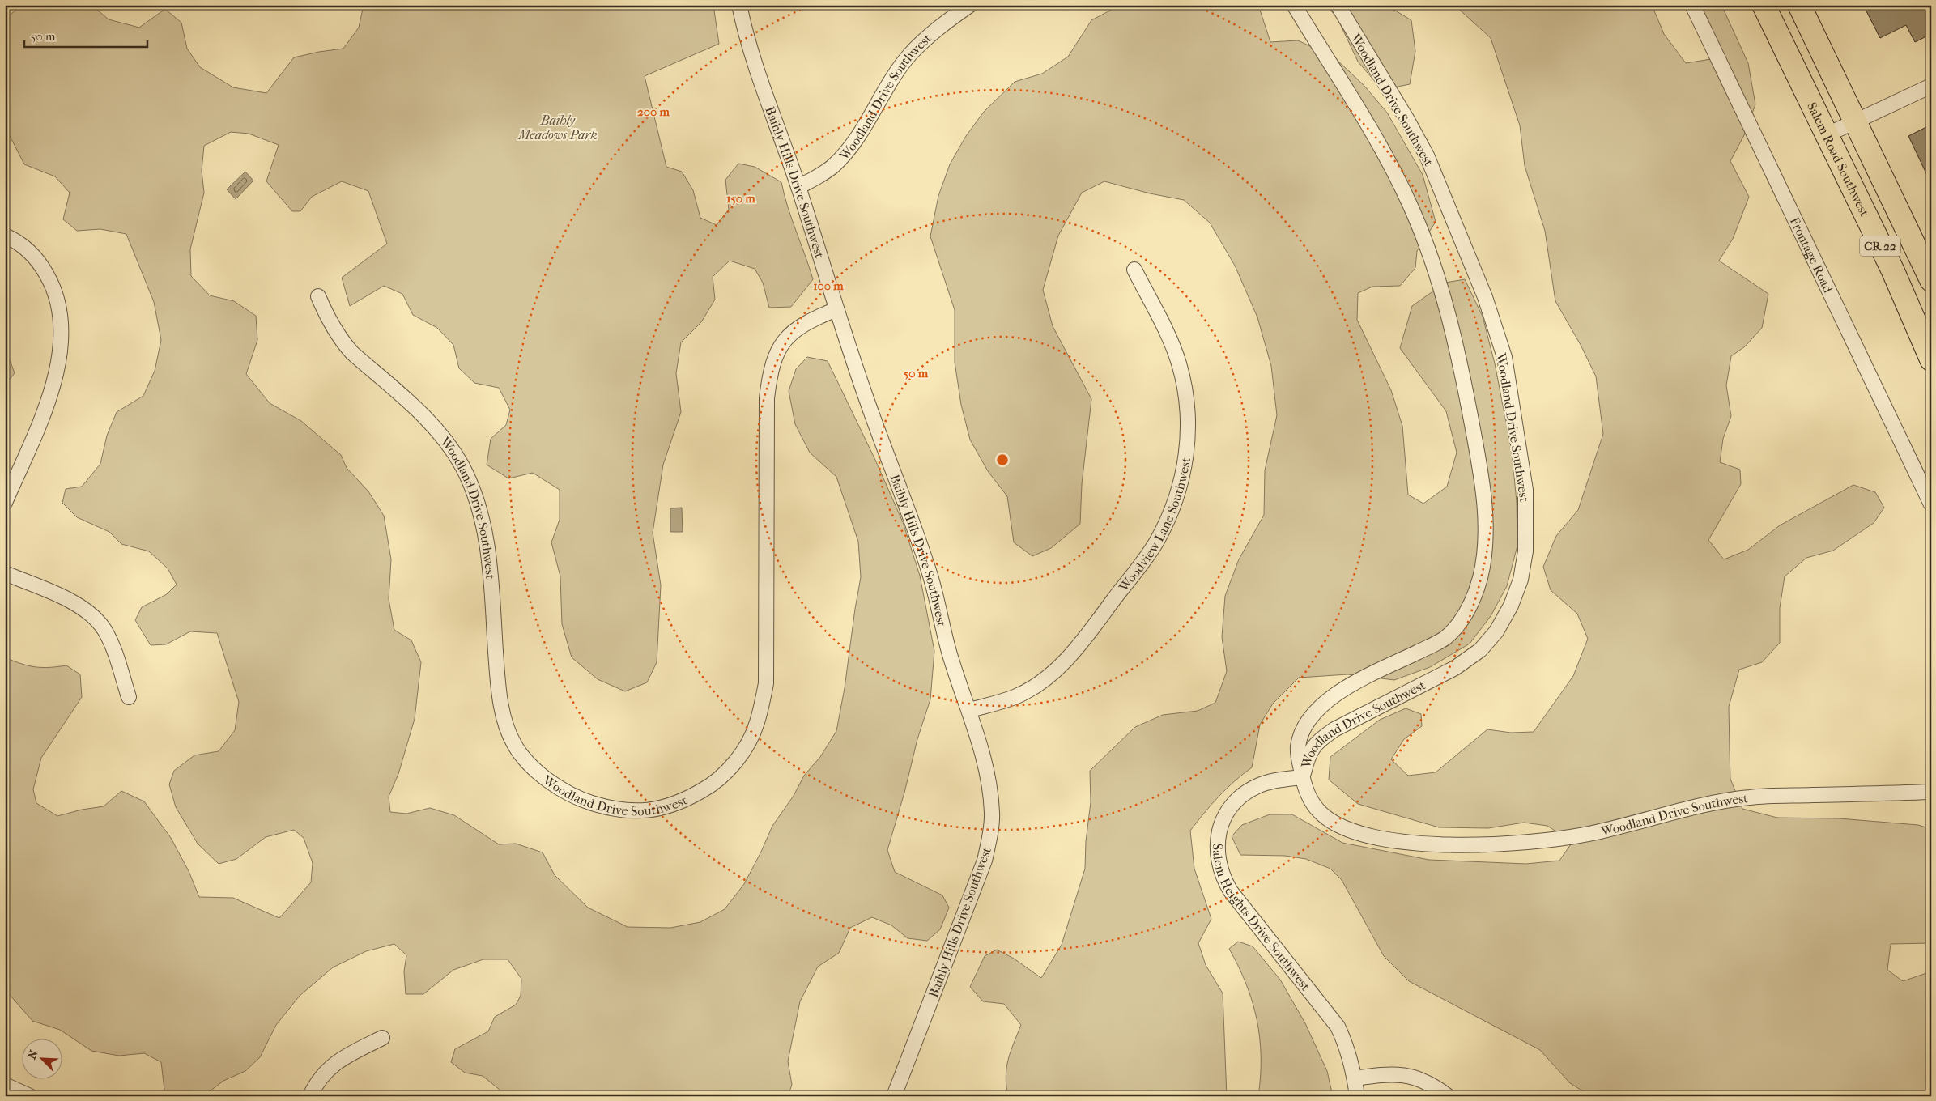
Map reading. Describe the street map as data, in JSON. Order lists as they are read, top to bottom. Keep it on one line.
{"streets":{"main road":["Salem Road Southwest","CR 22"],"street":["Woodland Drive Southwest","Baihly Hills Drive Southwest","Frontage Road","Woodview Lane Southwest","Salem Heights Drive Southwest"]},"crossings":[["Woodland Drive Southwest","Baihly Hills Drive Southwest"],["Woodland Drive Southwest","Salem Heights Drive Southwest"],["Baihly Hills Drive Southwest","Woodview Lane Southwest"]],"parks":["Baihly Meadows Park"],"scale_bar":"50 m","north":"top left","rings":["200 m","150 m","100 m","50 m"]}
